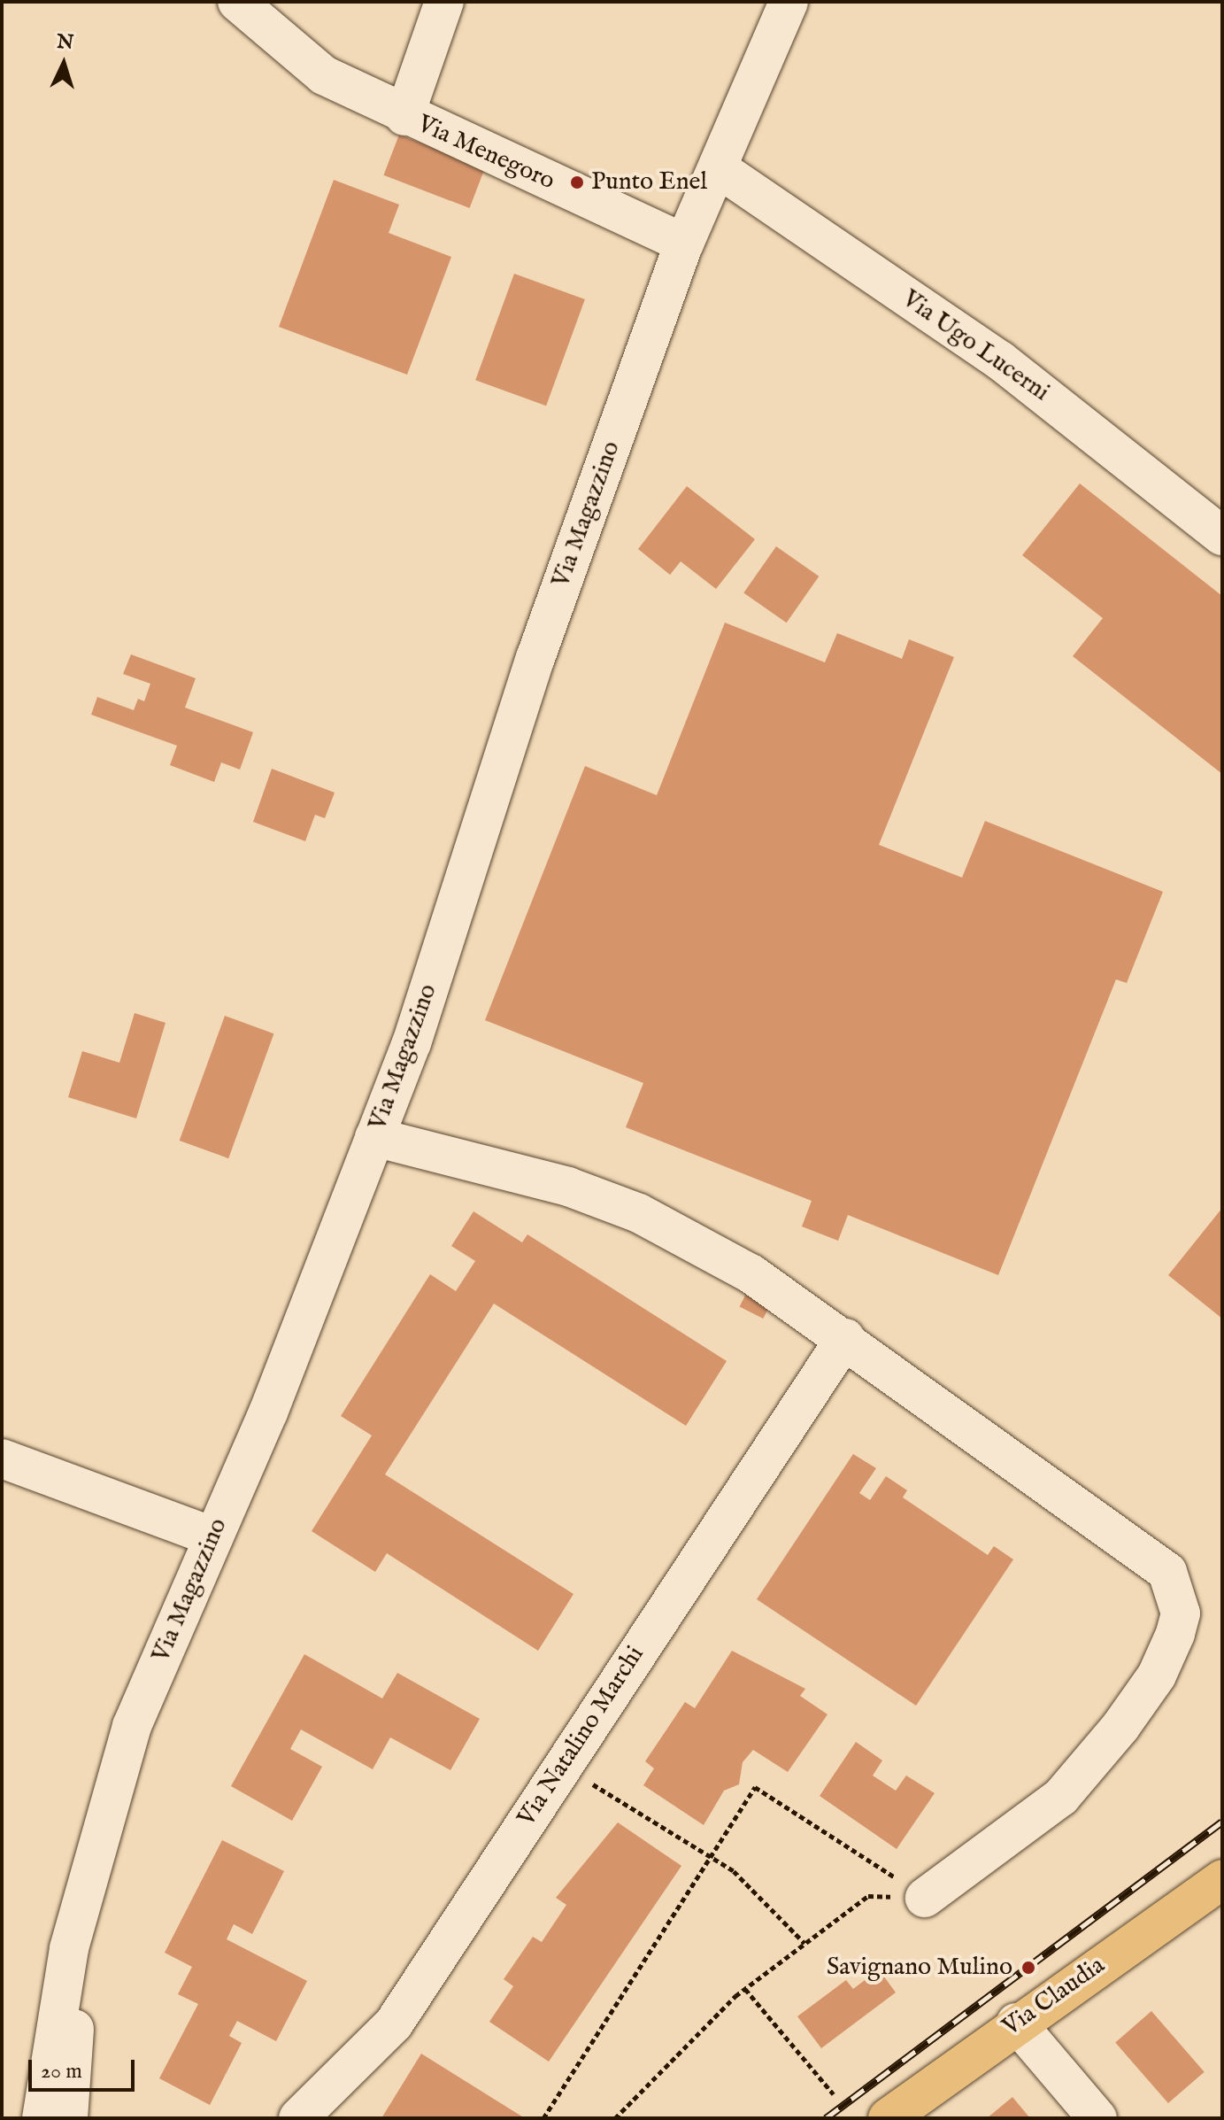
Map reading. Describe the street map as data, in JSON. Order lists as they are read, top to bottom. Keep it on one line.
{"streets":{"main road":["Via Claudia"],"street":["Via Menegoro","Via Ugo Lucerni","Via Magazzino","Via Natalino Marchi"]},"crossings":[["Via Menegoro","Via Magazzino"],["Via Ugo Lucerni","Via Magazzino"]],"places":["Punto Enel","Savignano Mulino"],"scale_bar":"20 m","north":"top"}
